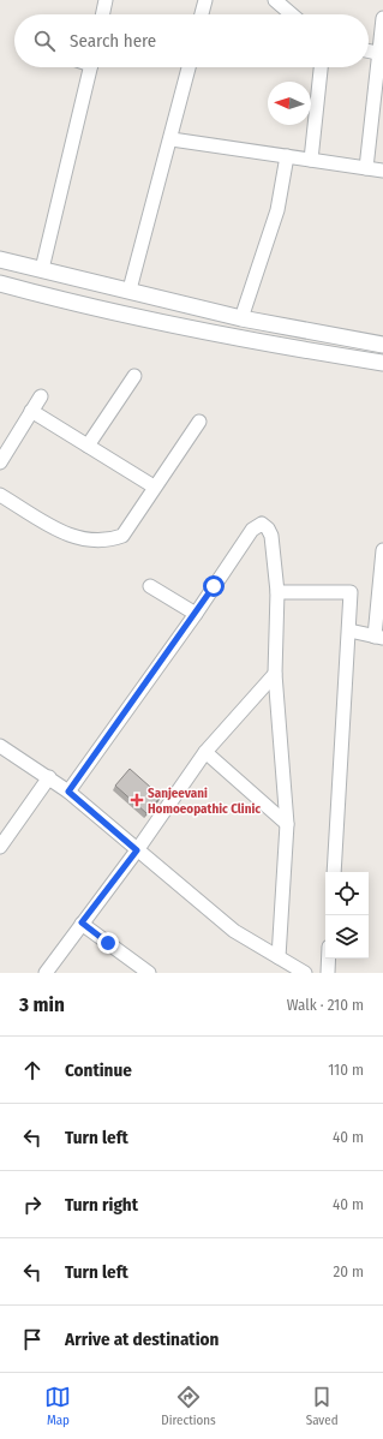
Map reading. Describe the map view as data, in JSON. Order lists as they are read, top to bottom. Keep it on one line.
{"places":{"health":["Sanjeevani Homoeopathic Clinic"]},"north":"left","page":{"search":"Search here","heading":["3 min","Walk · 210 m"],"list":[["Continue","110 m"],["Turn left","40 m"],["Turn right","40 m"],["Turn left","20 m"],"Arrive at destination"],"nav":["Map","Directions","Saved"]}}
